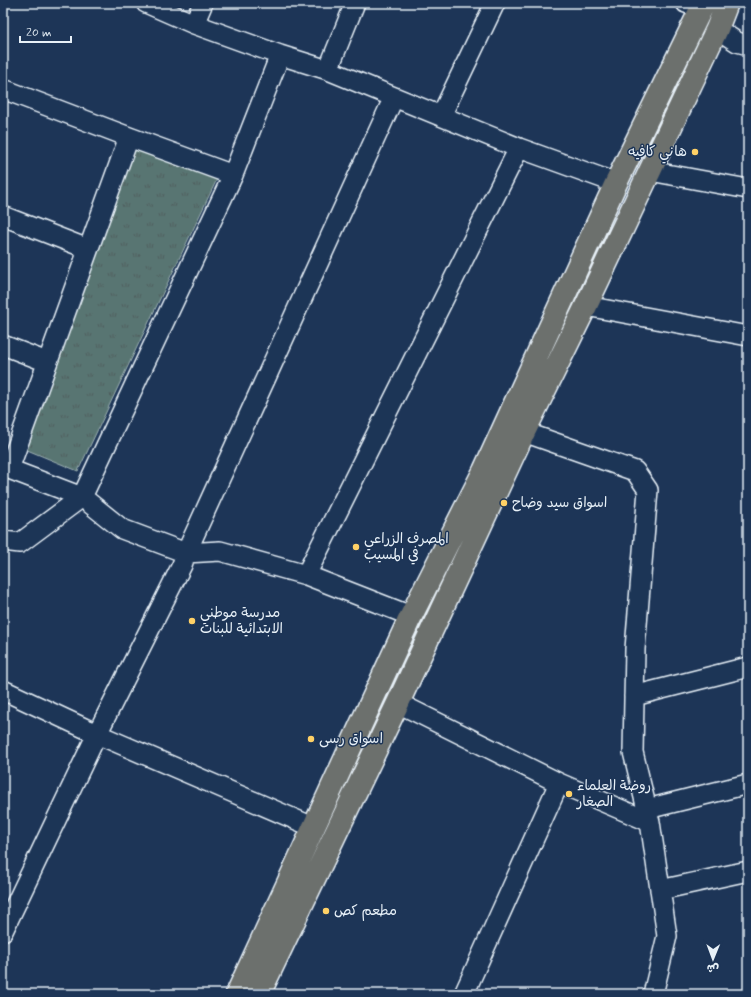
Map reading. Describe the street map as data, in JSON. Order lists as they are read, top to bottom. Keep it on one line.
{"places":["هاني كافيه","اسواق سيد وضاح","المصرف الزراعي في المسيب","مدرسة موطني الابتدائية للبنات","اسواق رسى","روضة العلماء الصغار","مطعم كص"],"scale_bar":"20 m","north":"bottom"}
